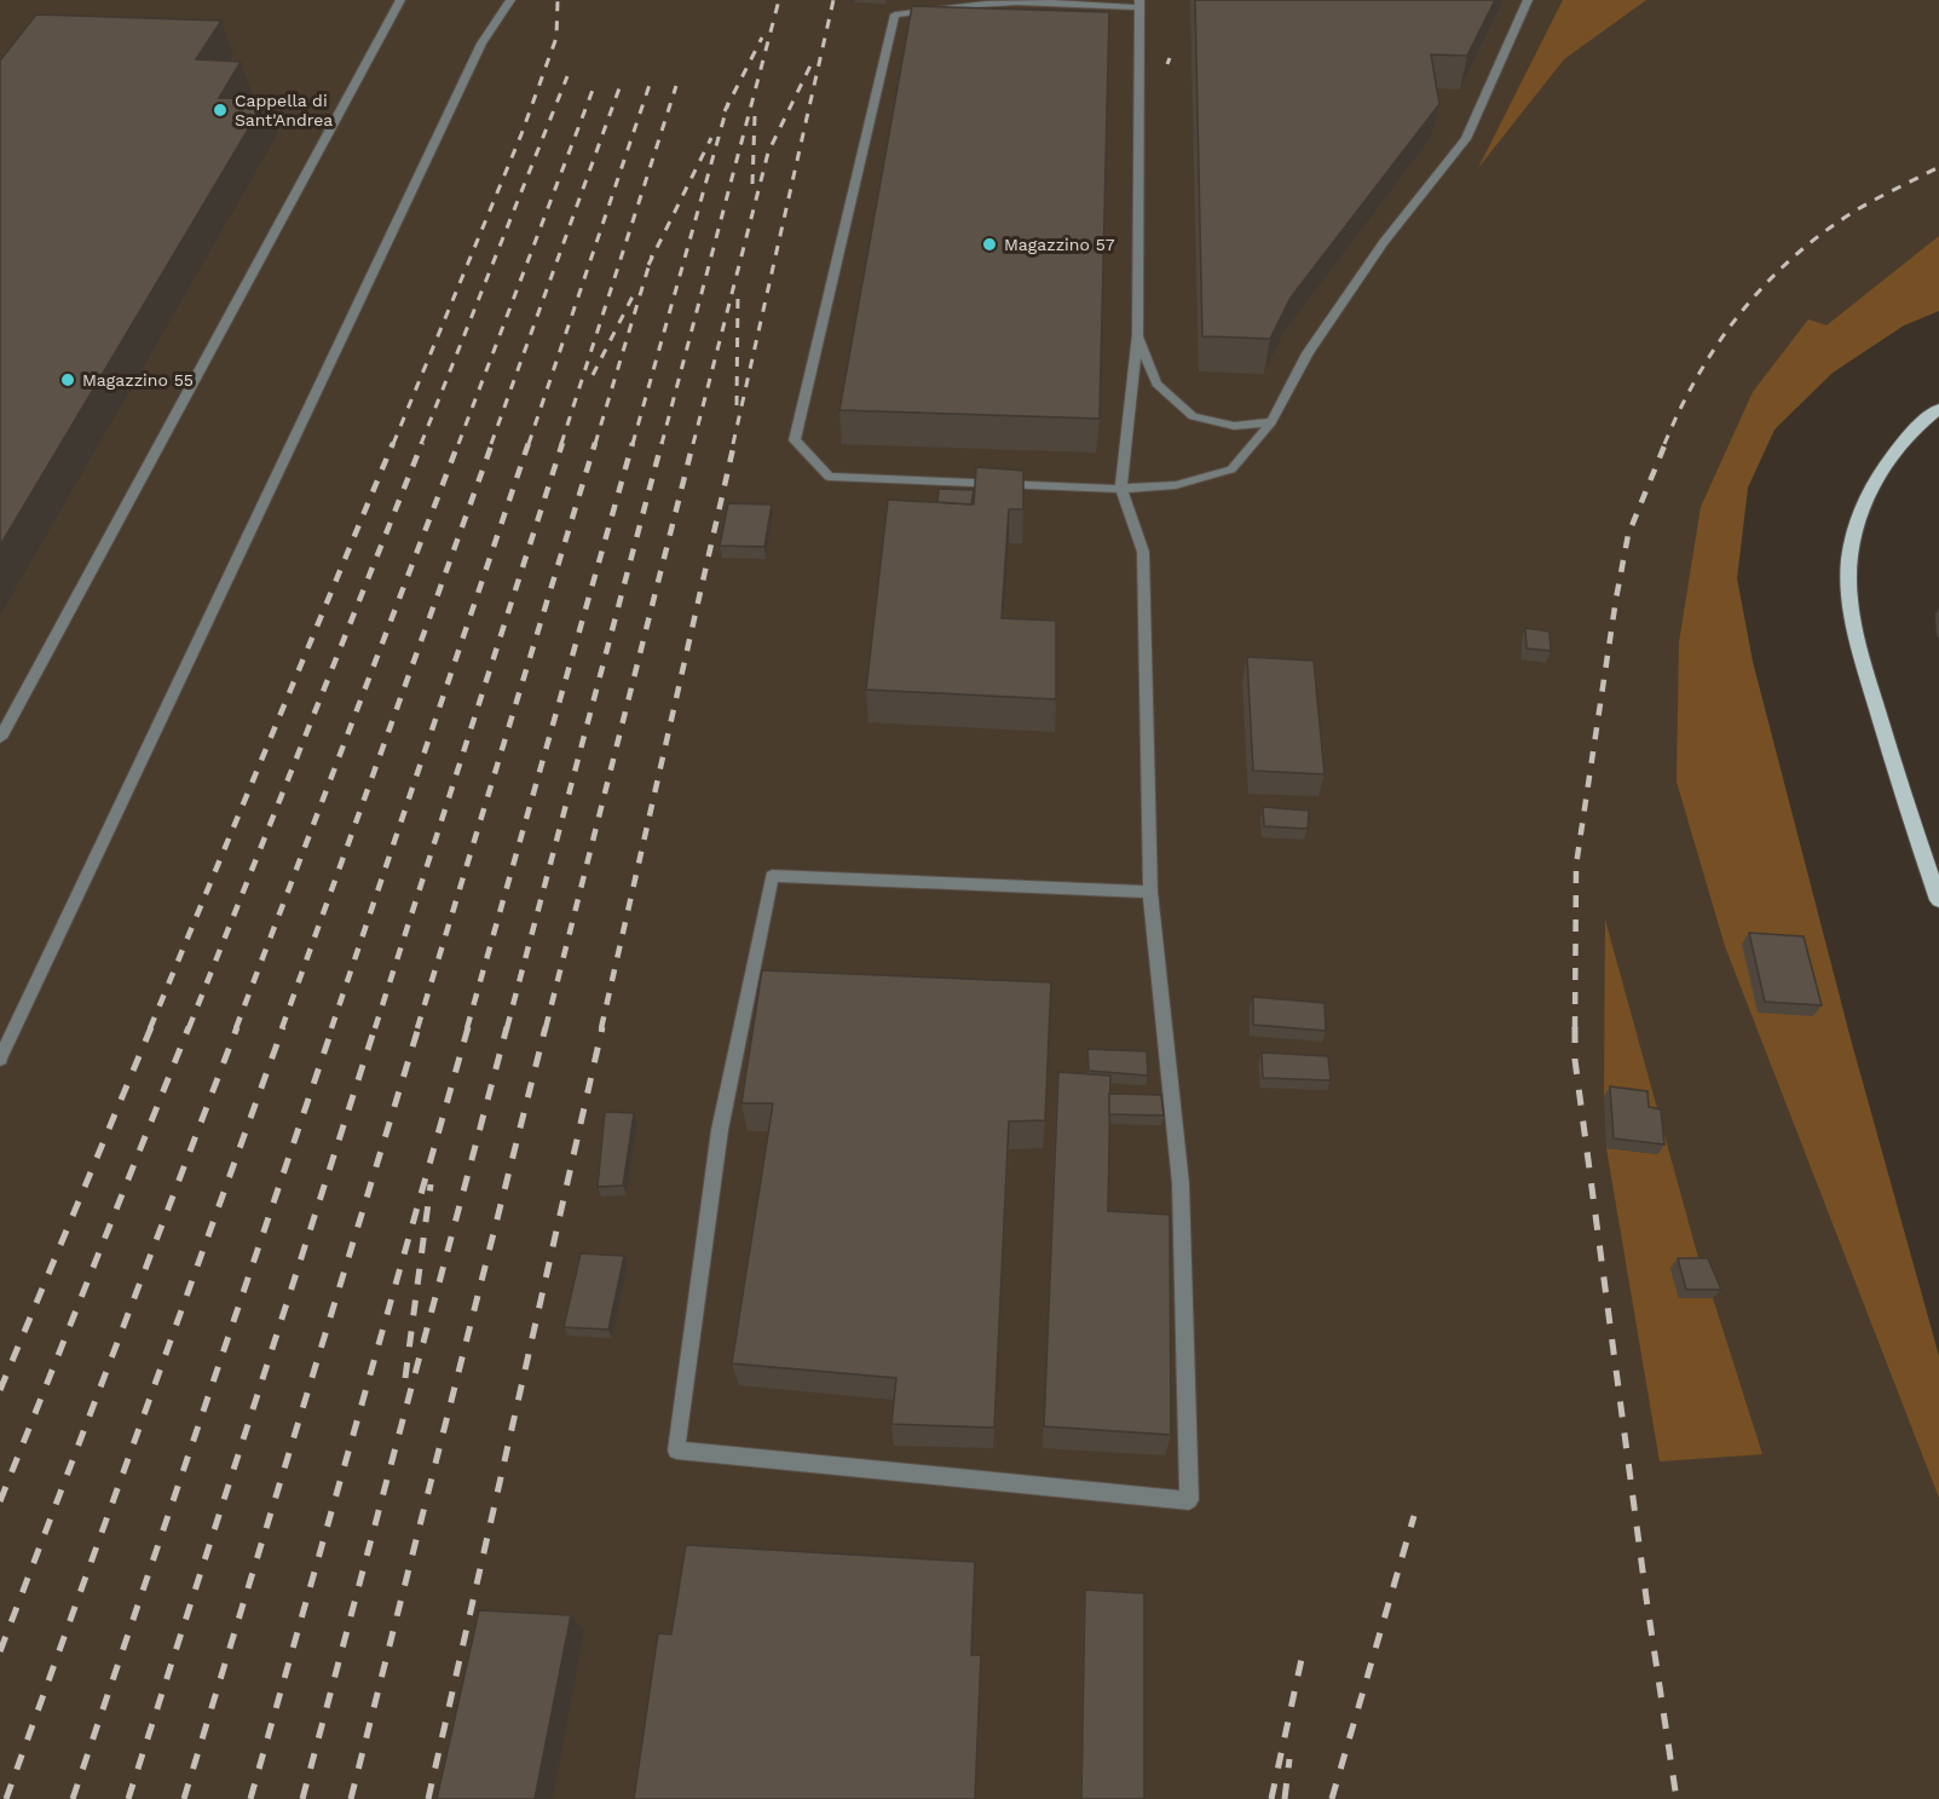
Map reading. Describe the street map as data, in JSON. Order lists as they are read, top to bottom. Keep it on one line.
{"places":["Cappella di Sant'Andrea","Magazzino 57","Magazzino 55"]}
